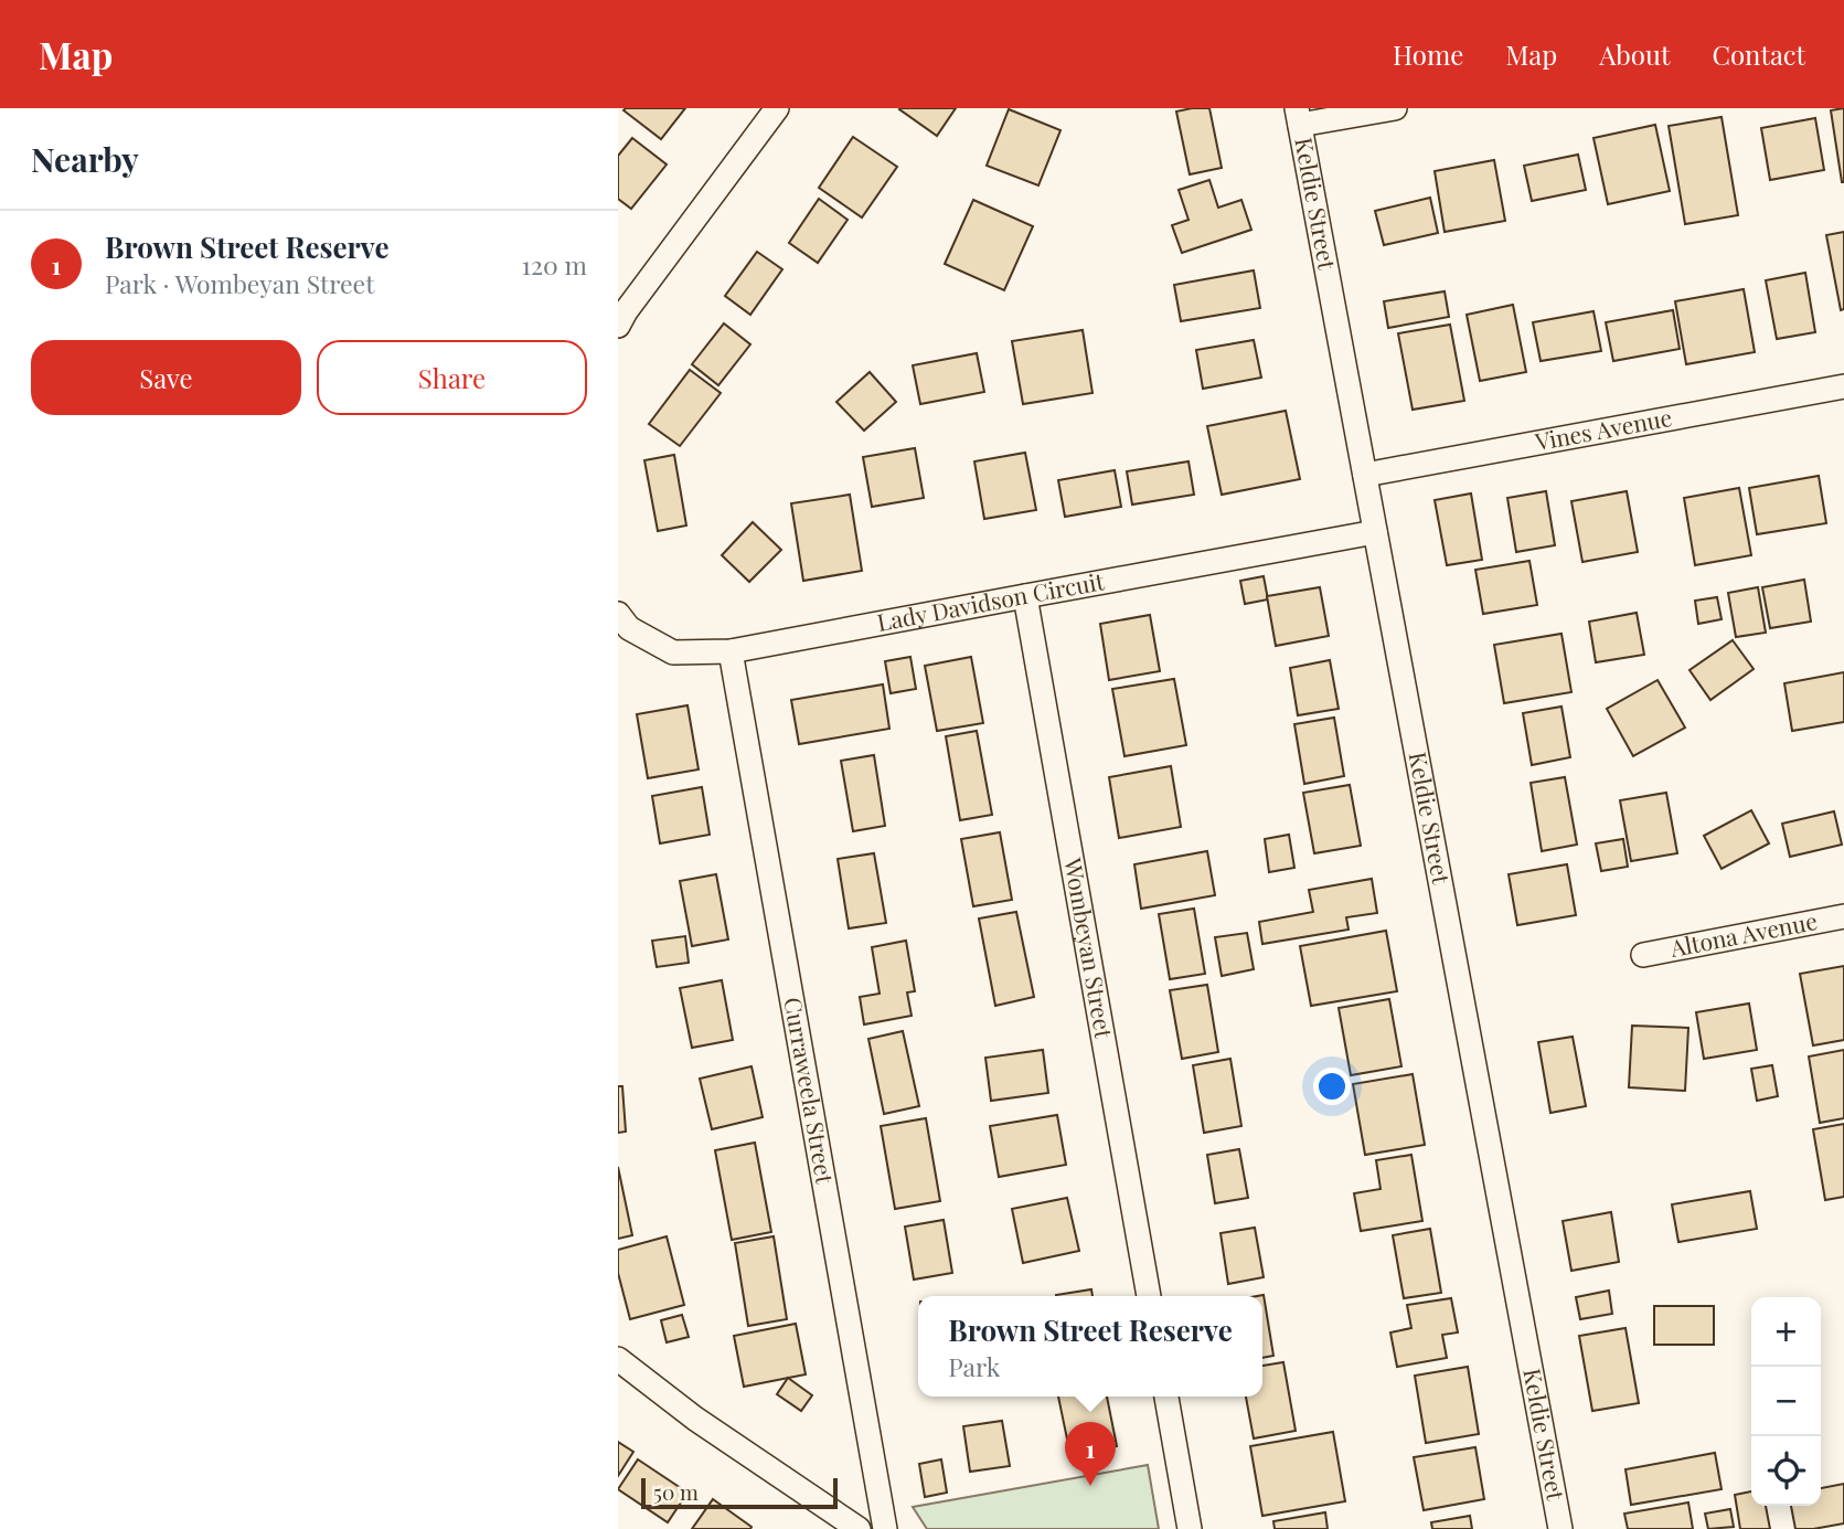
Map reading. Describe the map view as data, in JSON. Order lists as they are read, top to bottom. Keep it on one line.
{"streets":{"street":["Keldie Street","Vines Avenue","Lady Davidson Circuit","Altona Avenue","Wombeyan Street","Curraweela Street"]},"crossings":[["Keldie Street","Vines Avenue"],["Keldie Street","Lady Davidson Circuit"],["Lady Davidson Circuit","Wombeyan Street"],["Lady Davidson Circuit","Curraweela Street"]],"scale_bar":"50 m","page":{"header":"Map","nav":["Home","Map","About","Contact"],"heading":"Nearby","list":[{"mark":"1","name":"Brown Street Reserve","note":"Park · Wombeyan Street","value":"120 m"}],"buttons":["Save","Share"],"popup":["Brown Street Reserve","Park"],"map_buttons":["+","−"],"pins":"1","scale":"50 m"}}
